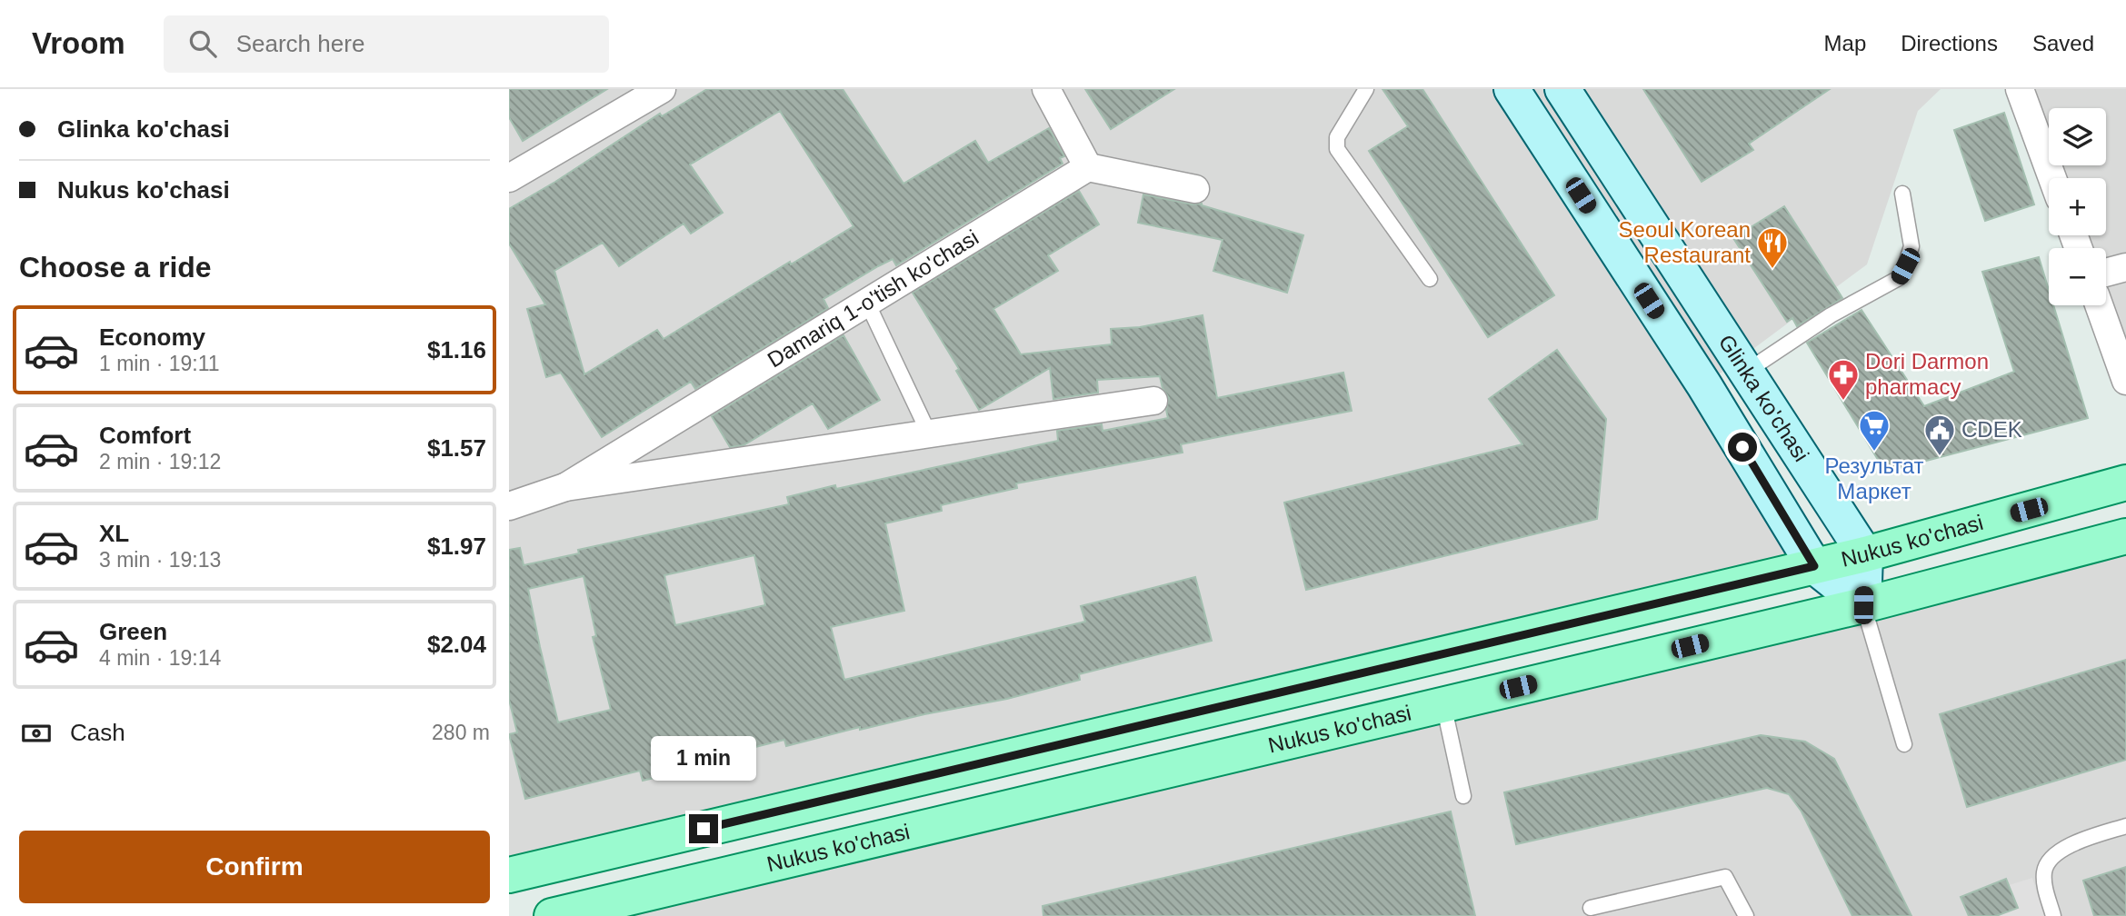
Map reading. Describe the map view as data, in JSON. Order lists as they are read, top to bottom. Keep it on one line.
{"streets":{"main road":["Glinka ko'chasi","Nukus ko'chasi"],"street":["Damariq 1-o'tish ko'chasi"]},"crossings":[["Glinka ko'chasi","Nukus ko'chasi"]],"places":{"restaurant":["Seoul Korean Restaurant"],"pharmacy":["Dori Darmon pharmacy"],"supermarket":["Результат Маркет"],"public building":["CDEK"]},"page":{"header":"Vroom","search":"Search here","nav":["Map","Directions","Saved"],"banner":["Glinka ko'chasi","Nukus ko'chasi"],"map_buttons":["+","−"],"heading":"Choose a ride","list":[{"name":"Economy","note":"1 min · 19:11","value":"$1.16"},{"name":"Comfort","note":"2 min · 19:12","value":"$1.57"},{"name":"XL","note":"3 min · 19:13","value":"$1.97"},{"name":"Green","note":"4 min · 19:14","value":"$2.04"}],"pay":["Cash","280 m"],"bubble":"1 min","buttons":"Confirm"}}
